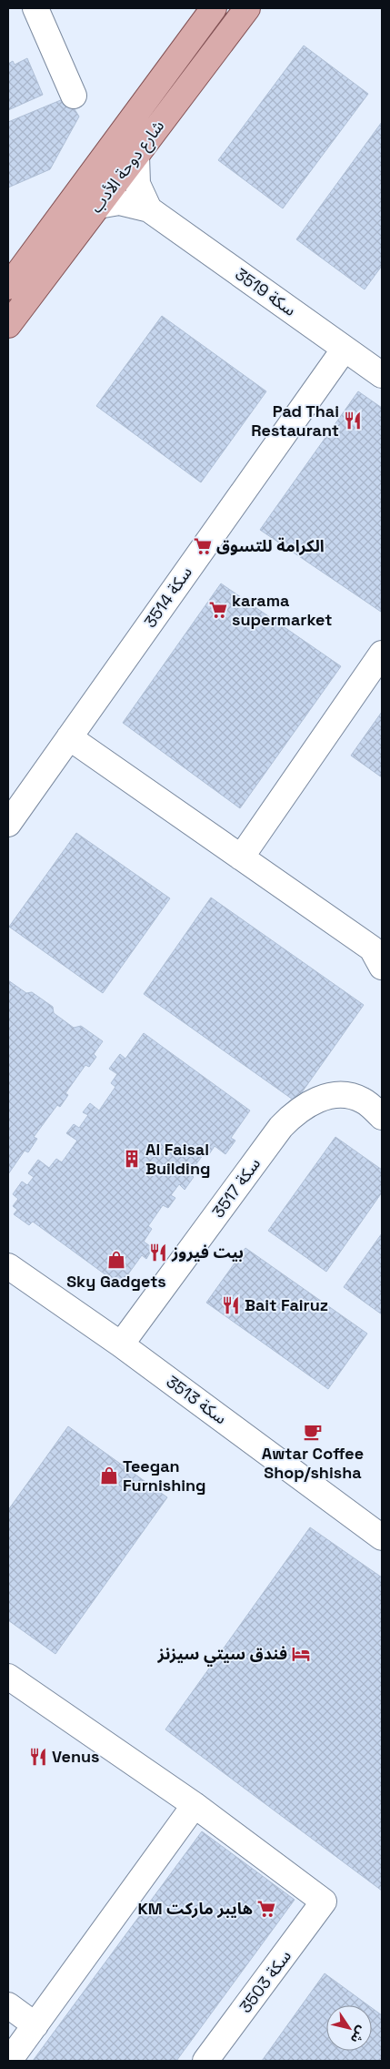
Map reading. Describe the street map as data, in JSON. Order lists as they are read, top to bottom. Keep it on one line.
{"streets":{"main road":["شارع دوحة الأدب"],"street":["سكة 3519","سكة 3514","سكة 3517","سكة 3513","سكة 3503"]},"crossings":[["شارع دوحة الأدب","سكة 3519"],["سكة 3519","سكة 3514"],["سكة 3517","سكة 3513"]],"places":{"restaurant":["Pad Thai Restaurant","بيت فيروز","Bait Fairuz","Venus"],"supermarket":["الكرامة للتسوق","karama supermarket","KM هايبر ماركت"],"building":["Al Faisal Building"],"shop":["Sky Gadgets","Teegan Furnishing"],"cafe":["Awtar Coffee Shop/shisha"],"hotel":["فندق سيتي سيزنز"]},"north":"bottom right"}
